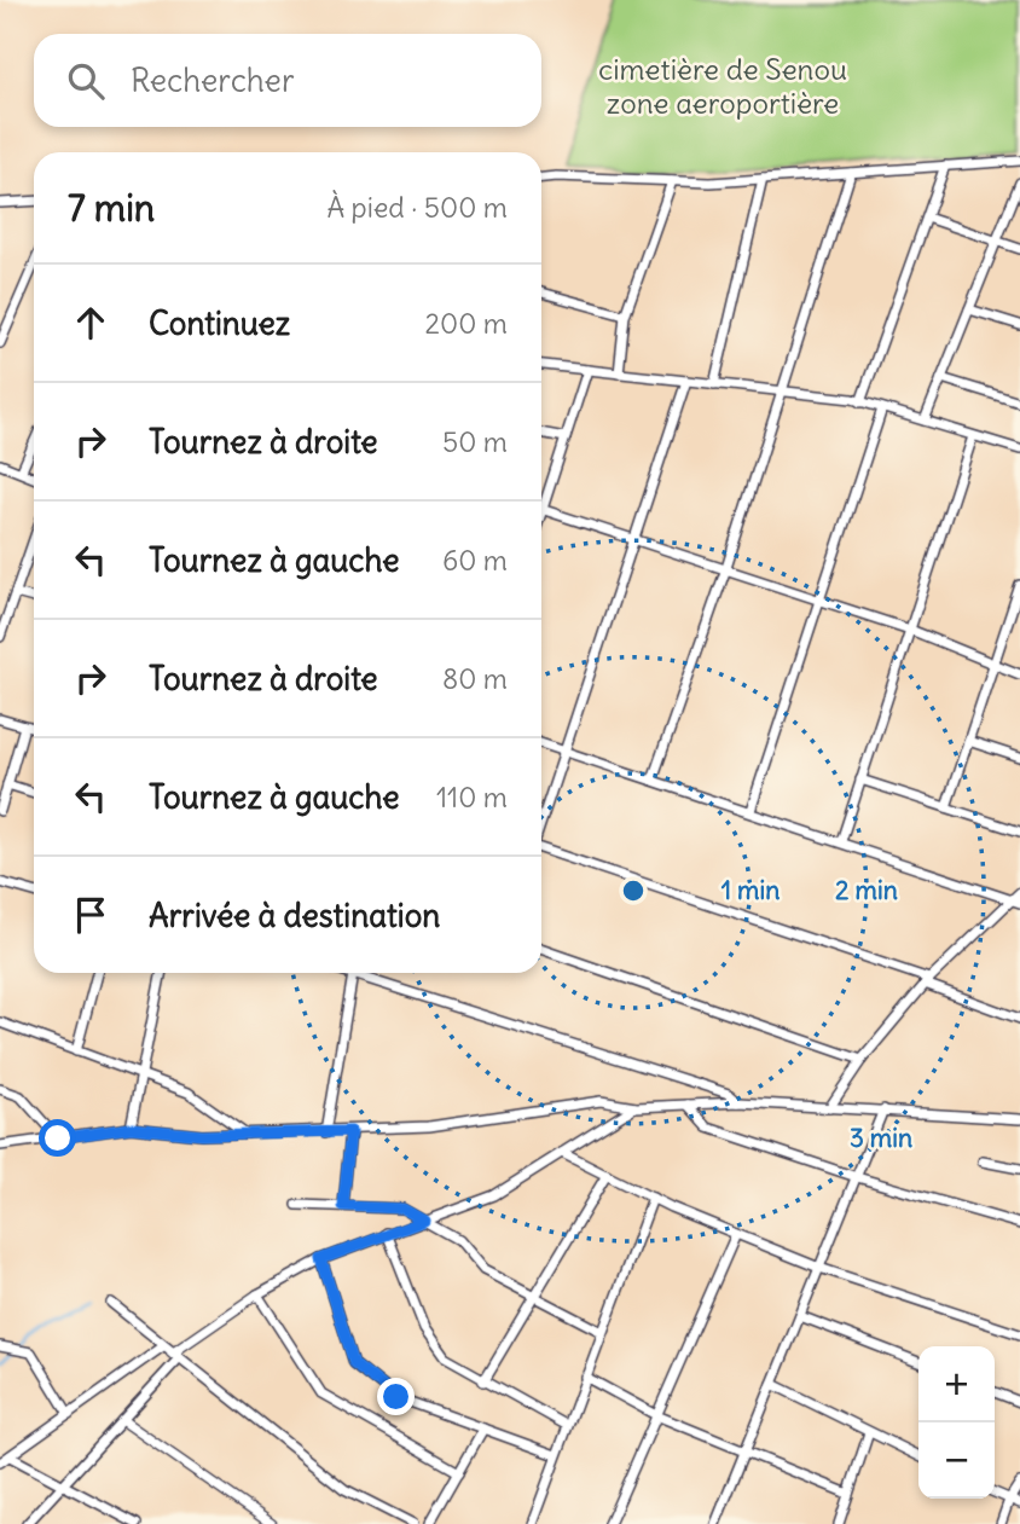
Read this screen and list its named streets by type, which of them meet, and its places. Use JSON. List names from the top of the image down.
{
  "parks": ["cimetière de Senou zone aeroportière"],
  "page": {
    "search": "Rechercher",
    "heading": ["7 min", "À pied · 500 m"],
    "list": [
      ["Continuez", "200 m"],
      ["Tournez à droite", "50 m"],
      ["Tournez à gauche", "60 m"],
      ["Tournez à droite", "80 m"],
      ["Tournez à gauche", "110 m"],
      "Arrivée à destination"
    ],
    "map_buttons": ["+", "−"]
  },
  "rings": ["1 min", "2 min", "3 min"]
}
